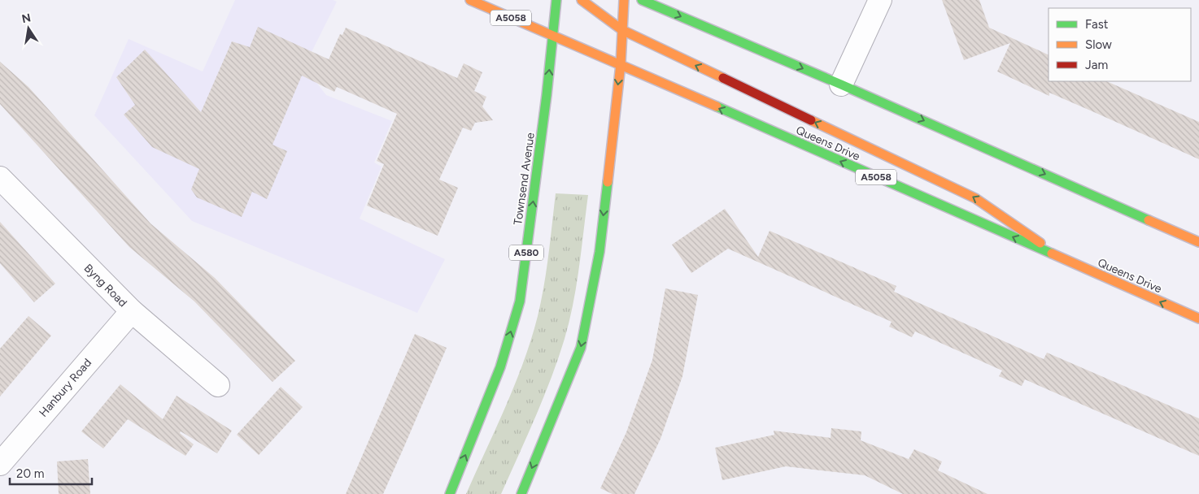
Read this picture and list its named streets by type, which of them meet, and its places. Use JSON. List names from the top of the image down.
{
  "streets": {
    "main road": [
      "A5058",
      "Queens Drive",
      "Townsend Avenue",
      "A580"
    ],
    "street": ["Byng Road", "Hanbury Road"]
  },
  "crossings": [
    ["Queens Drive", "Townsend Avenue"],
    ["Byng Road", "Hanbury Road"]
  ],
  "legend": ["Fast", "Slow", "Jam"],
  "scale_bar": "20 m",
  "north": "top"
}
